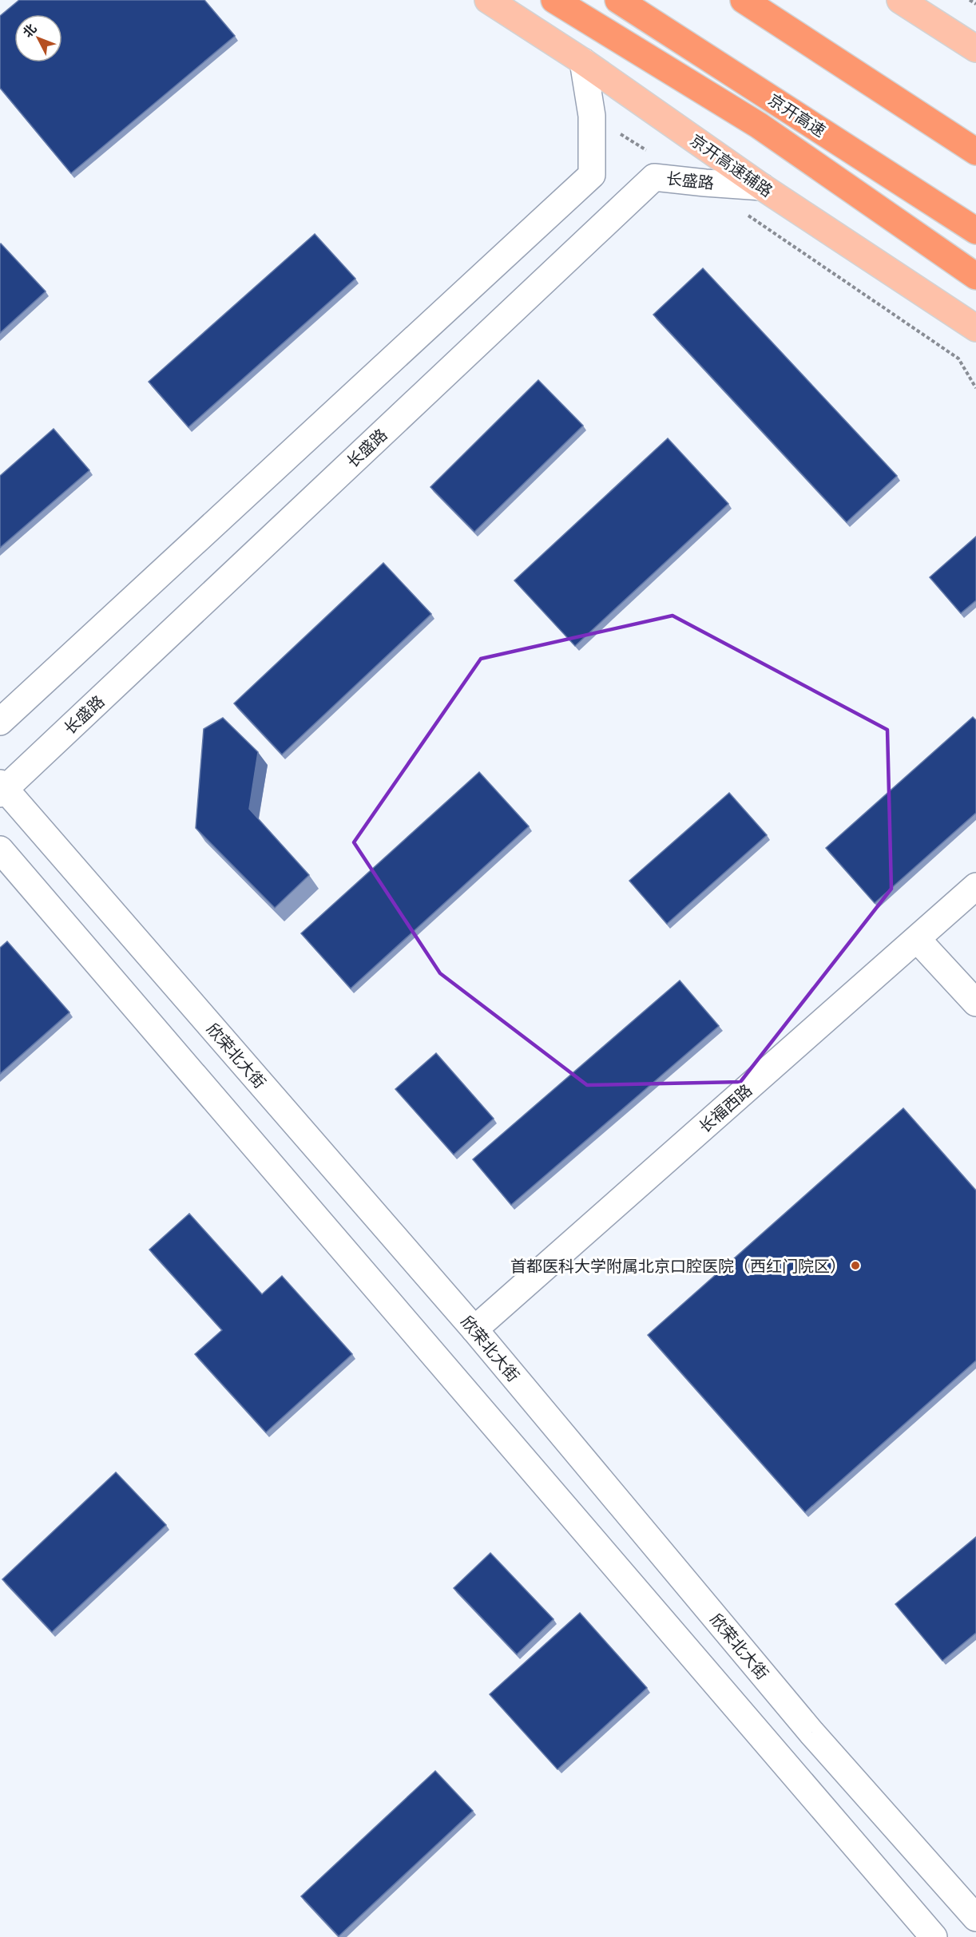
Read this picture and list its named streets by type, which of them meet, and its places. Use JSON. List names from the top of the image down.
{
  "streets": {
    "highway": ["京开高速"],
    "main road": ["京开高速辅路"],
    "street": ["长盛路", "欣荣北大街", "长福西路"]
  },
  "crossings": [
    ["京开高速辅路", "长盛路"],
    ["长盛路", "欣荣北大街"],
    ["欣荣北大街", "长福西路"]
  ],
  "places": ["首都医科大学附属北京口腔医院（西红门院区）"],
  "north": "top left"
}
